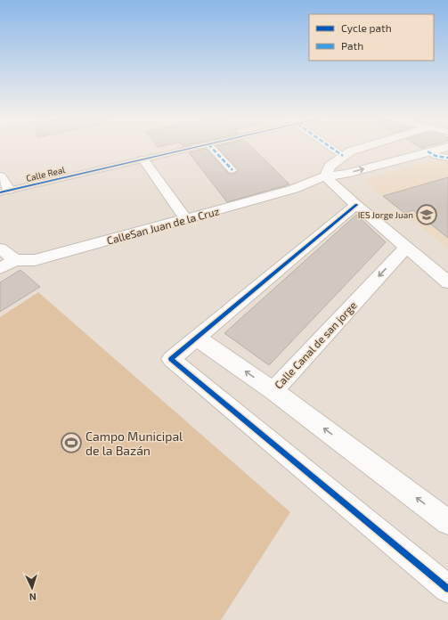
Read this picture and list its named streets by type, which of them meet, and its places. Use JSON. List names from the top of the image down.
{
  "streets": {
    "street": ["Calle Real", "CalleSan Juan de la Cruz", "Calle Canal de san jorge"]
  },
  "places": {
    "school or university": ["IES Jorge Juan"],
    "sports": ["Campo Municipal de la Bazán"]
  },
  "legend": ["Cycle path", "Path"],
  "north": "bottom"
}
